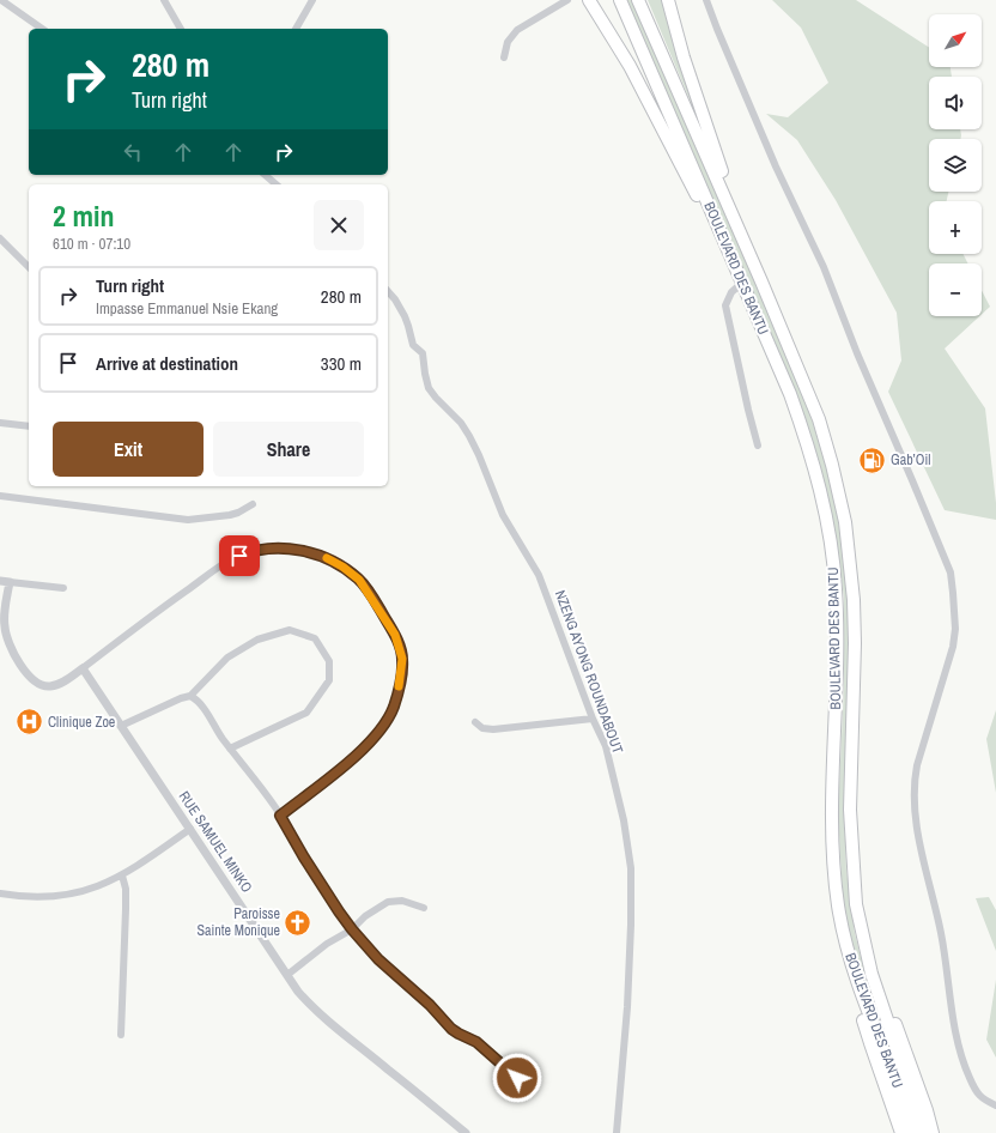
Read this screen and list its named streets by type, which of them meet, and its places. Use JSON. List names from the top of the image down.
{
  "streets": {
    "highway": ["BOULEVARD DES BANTU"],
    "street": ["NZENG AYONG ROUNDABOUT", "RUE SAMUEL MINKO"]
  },
  "places": {
    "fuel station": ["Gab’Oil"],
    "hospital": ["Clinique Zoe"],
    "church": ["Paroisse Sainte Monique"]
  },
  "north": "top right",
  "page": {
    "map_buttons": ["+", "−"],
    "turn": ["280 m", "Turn right"],
    "heading": ["2 min", "610 m · 07:10"],
    "list": [
      {
        "name": "Turn right",
        "note": "Impasse Emmanuel Nsie Ekang",
        "value": "280 m"
      },
      {
        "name": "Arrive at destination",
        "value": "330 m"
      }
    ],
    "buttons": ["Exit", "Share"]
  }
}
